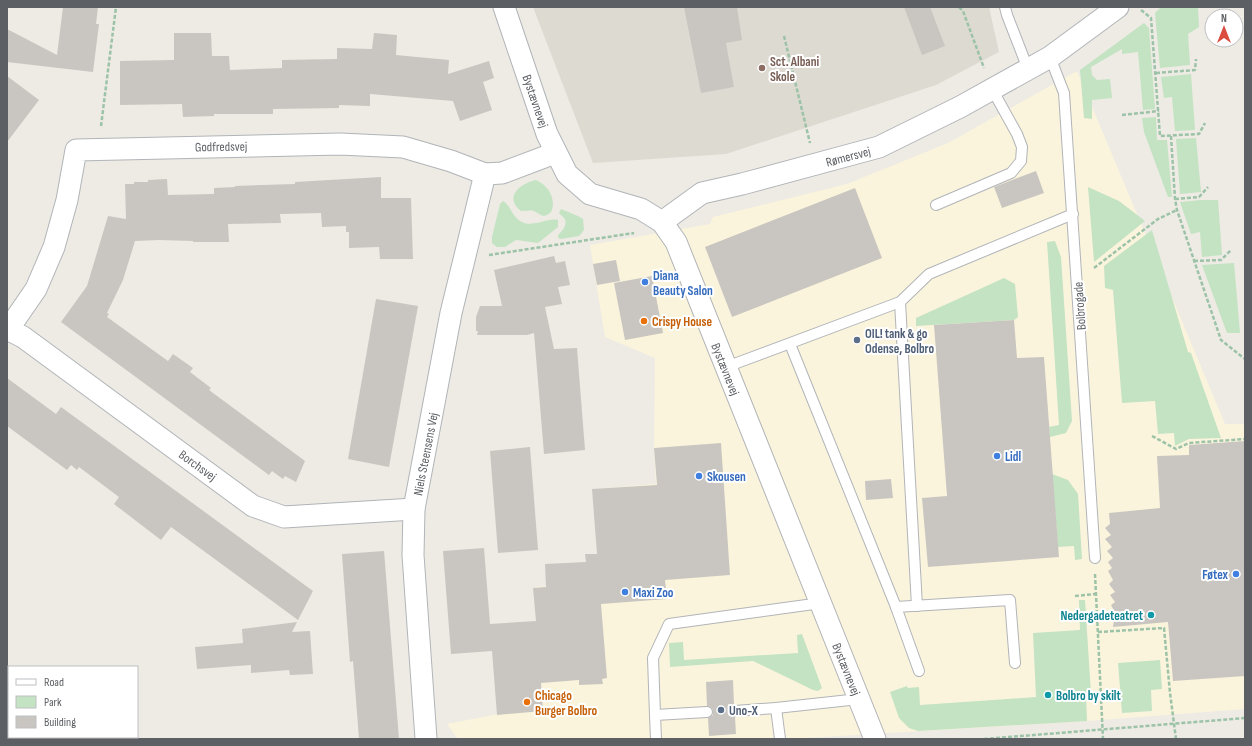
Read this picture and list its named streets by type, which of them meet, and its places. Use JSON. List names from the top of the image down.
{
  "streets": {
    "street": [
      "Bystævnevej",
      "Godfredsvej",
      "Rømersvej",
      "Niels Steensens Vej",
      "Borchsvej"
    ],
    "lane": ["Bolbrogade"]
  },
  "crossings": [
    ["Bystævnevej", "Godfredsvej"],
    ["Bystævnevej", "Rømersvej"],
    ["Godfredsvej", "Niels Steensens Vej"],
    ["Godfredsvej", "Borchsvej"],
    ["Rømersvej", "Bolbrogade"],
    ["Niels Steensens Vej", "Borchsvej"]
  ],
  "places": [
    "Sct. Albani Skole",
    "Diana Beauty Salon",
    "Crispy House",
    "OIL! tank & go Odense, Bolbro",
    "Lidl",
    "Skousen",
    "Føtex",
    "Maxi Zoo",
    "Nedergadeteatret",
    "Bolbro by skilt",
    "Chicago Burger Bolbro",
    "Uno-X"
  ],
  "legend": ["Road", "Park", "Building"],
  "north": "top"
}
